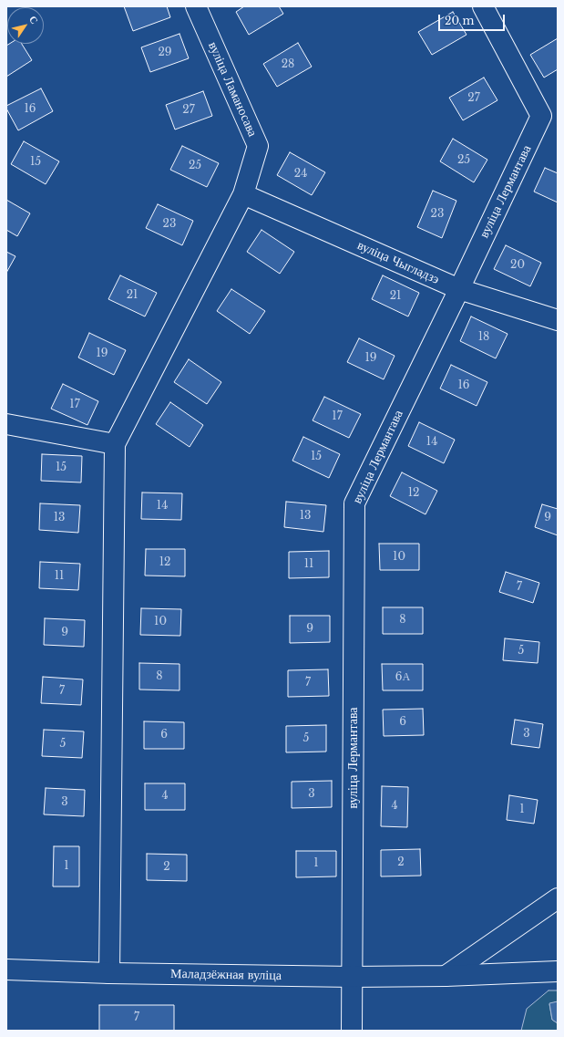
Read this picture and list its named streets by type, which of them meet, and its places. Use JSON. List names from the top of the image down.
{
  "streets": {
    "street": [
      "вуліца Ламаносава",
      "вуліца Лермантава",
      "вуліца Чыгладзэ",
      "Маладзёжная вуліца"
    ]
  },
  "crossings": [
    ["вуліца Ламаносава", "вуліца Чыгладзэ"],
    ["вуліца Лермантава", "вуліца Чыгладзэ"],
    ["вуліца Лермантава", "Маладзёжная вуліца"]
  ],
  "house_numbers": [
    "29",
    "28",
    "27",
    "16",
    "27",
    "25",
    "15",
    "25",
    "24",
    "23",
    "23",
    "20",
    "21",
    "21",
    "18",
    "19",
    "19",
    "16",
    "17",
    "17",
    "14",
    "15",
    "15",
    "12",
    "14",
    "13",
    "13",
    "9",
    "10",
    "12",
    "11",
    "11",
    "7",
    "8",
    "10",
    "9",
    "9",
    "5",
    "8",
    "6А",
    "7",
    "7",
    "6",
    "3",
    "6",
    "5",
    "5",
    "3",
    "4",
    "3",
    "4",
    "1",
    "2",
    "1",
    "1",
    "2",
    "7"
  ],
  "scale_bar": "20 m",
  "north": "top right"
}
